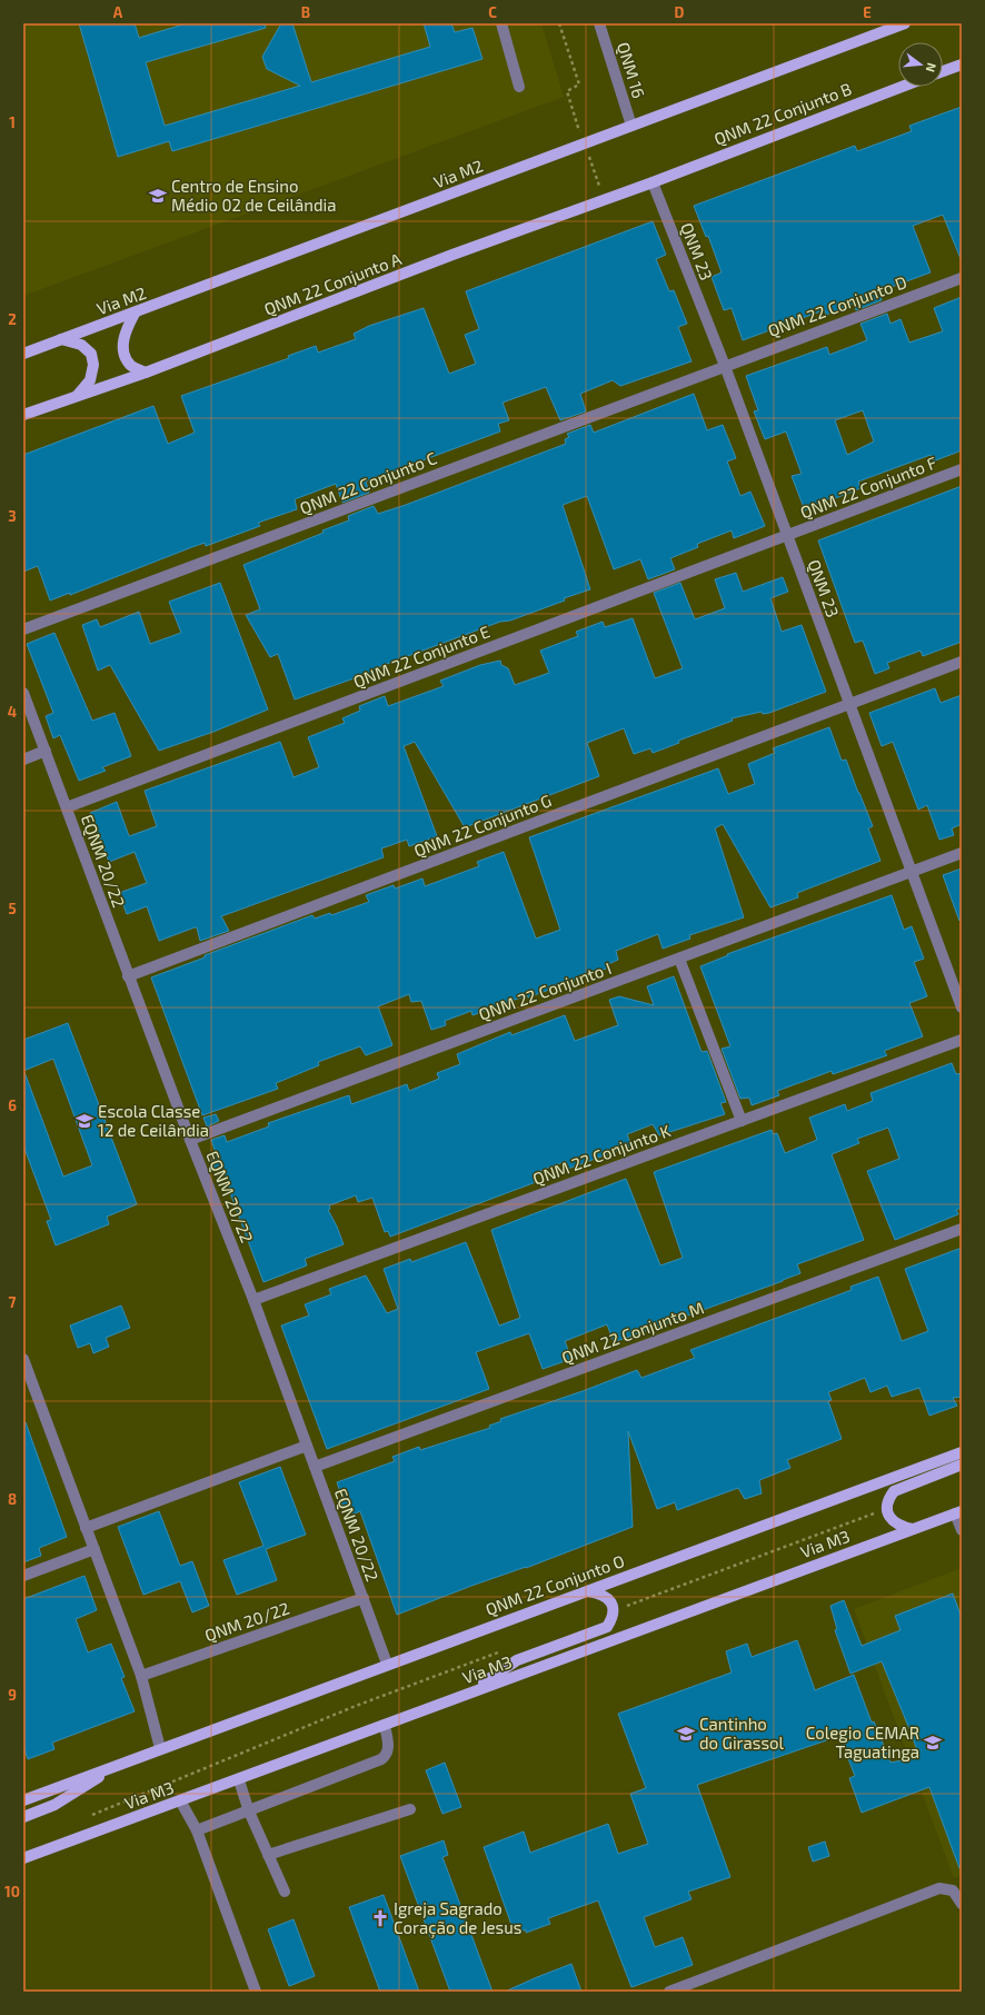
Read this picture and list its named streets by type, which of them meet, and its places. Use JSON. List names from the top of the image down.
{
  "streets": {
    "main road": [
      "QNM 22 Conjunto B",
      "Via M2",
      "QNM 22 Conjunto A",
      "Via M3",
      "QNM 22 Conjunto O"
    ],
    "street": [
      "QNM 16",
      "QNM 23",
      "QNM 22 Conjunto D",
      "QNM 22 Conjunto C",
      "QNM 22 Conjunto F",
      "QNM 22 Conjunto E",
      "QNM 22 Conjunto G",
      "EQNM 20/22",
      "QNM 22 Conjunto I",
      "QNM 22 Conjunto K",
      "QNM 22 Conjunto M",
      "QNM 20/22"
    ]
  },
  "crossings": [
    ["QNM 16", "Via M2"],
    ["QNM 22 Conjunto B", "QNM 23"],
    ["QNM 22 Conjunto B", "QNM 22 Conjunto A"],
    ["QNM 23", "QNM 22 Conjunto A"],
    ["QNM 23", "QNM 22 Conjunto D"],
    ["QNM 23", "QNM 22 Conjunto C"],
    ["QNM 23", "QNM 22 Conjunto F"],
    ["QNM 23", "QNM 22 Conjunto E"],
    ["QNM 23", "QNM 22 Conjunto G"],
    ["QNM 23", "QNM 22 Conjunto I"],
    ["QNM 22 Conjunto D", "QNM 22 Conjunto C"],
    ["QNM 22 Conjunto F", "QNM 22 Conjunto E"],
    ["QNM 22 Conjunto E", "EQNM 20/22"],
    ["QNM 22 Conjunto G", "EQNM 20/22"],
    ["EQNM 20/22", "QNM 22 Conjunto I"],
    ["EQNM 20/22", "QNM 22 Conjunto K"],
    ["EQNM 20/22", "QNM 22 Conjunto M"],
    ["EQNM 20/22", "QNM 22 Conjunto O"],
    ["EQNM 20/22", "QNM 20/22"]
  ],
  "places": {
    "school or university": [
      "Centro de Ensino Médio 02 de Ceilândia",
      "Escola Classe 12 de Ceilândia",
      "Cantinho do Girassol",
      "Colegio CEMAR Taguatinga"
    ],
    "church": ["Igreja Sagrado Coração de Jesus"]
  },
  "north": "right",
  "grid": {
    "columns": [
      "A",
      "B",
      "C",
      "D",
      "E"
    ],
    "rows": [
      "1",
      "2",
      "3",
      "4",
      "5",
      "6",
      "7",
      "8",
      "9",
      "10"
    ]
  }
}
